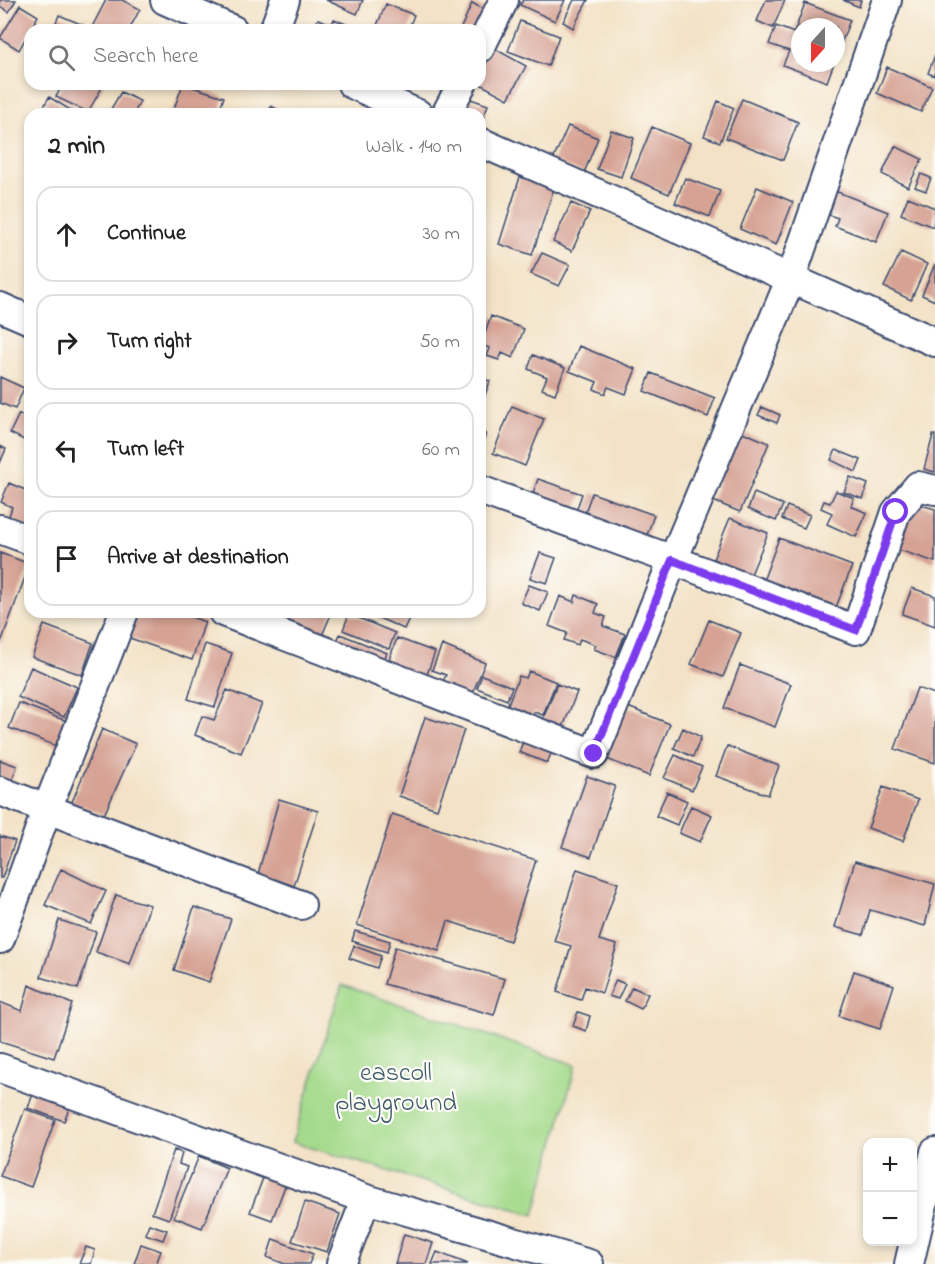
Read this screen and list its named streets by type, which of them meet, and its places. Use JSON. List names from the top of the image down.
{
  "parks": ["eascoll playground"],
  "north": "bottom",
  "page": {
    "search": "Search here",
    "heading": ["2 min", "Walk · 140 m"],
    "list": [
      ["Continue", "30 m"],
      ["Turn right", "50 m"],
      ["Turn left", "60 m"],
      "Arrive at destination"
    ],
    "map_buttons": ["+", "−"]
  }
}
